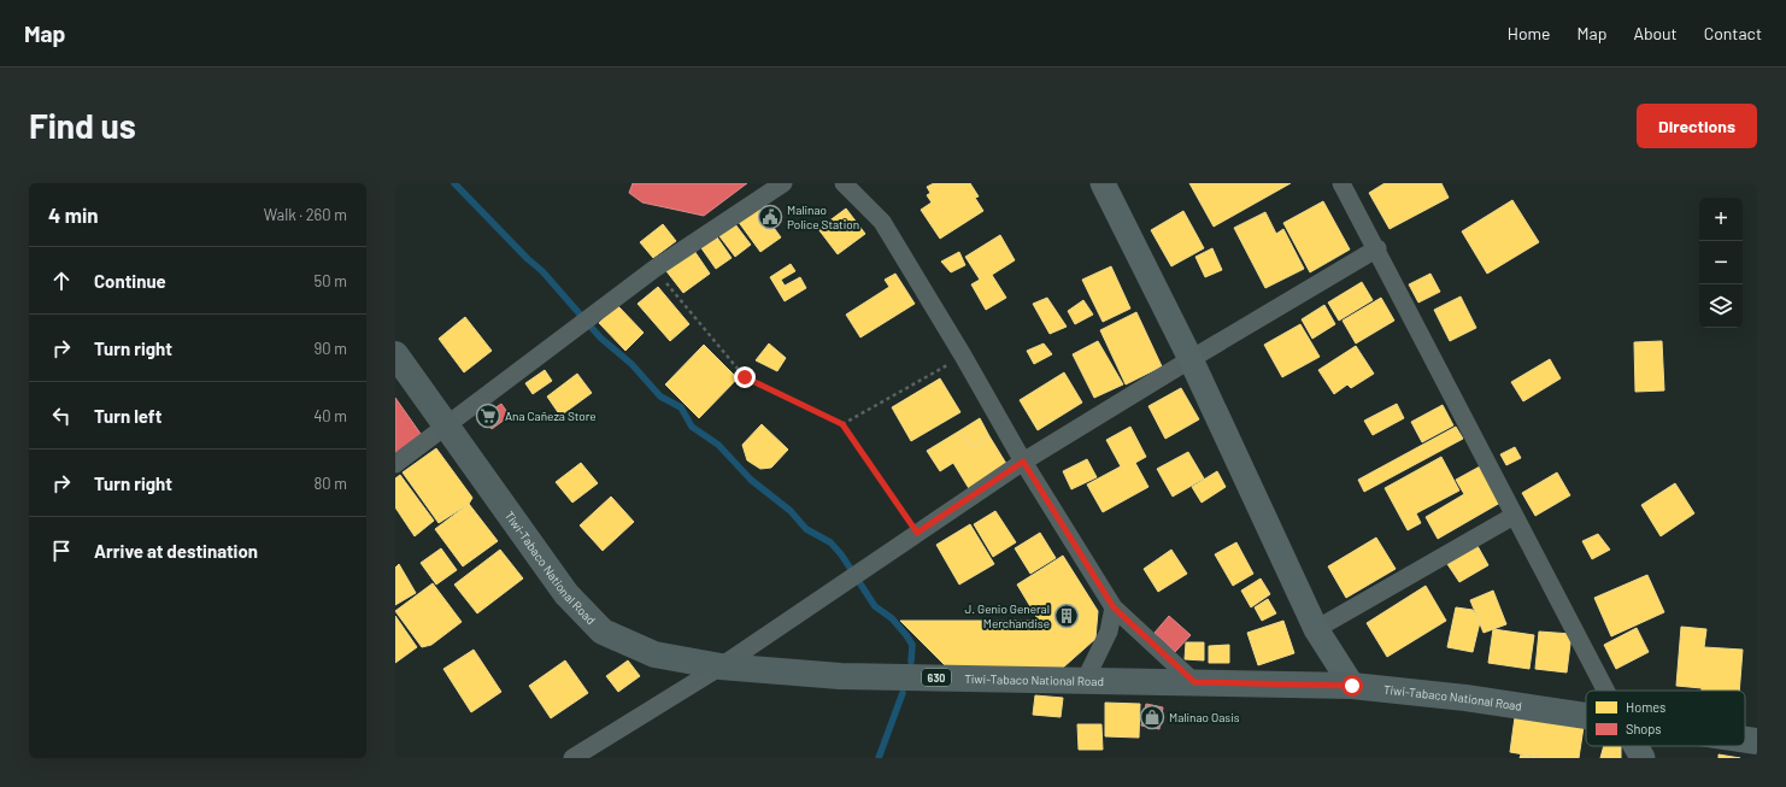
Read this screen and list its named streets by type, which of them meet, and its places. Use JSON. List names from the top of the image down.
{
  "streets": {
    "main road": ["Tiwi-Tabaco National Road", "630"]
  },
  "places": {
    "public building": ["Malinao Police Station"],
    "supermarket": ["Ana Cañeza Store"],
    "building": ["J. Genio General Merchandise"],
    "shop": ["Malinao Oasis"]
  },
  "legend": ["Homes", "Shops"],
  "page": {
    "header": "Map",
    "nav": [
      "Home",
      "Map",
      "About",
      "Contact"
    ],
    "buttons": "Directions",
    "title": "Find us",
    "heading": ["4 min", "Walk · 260 m"],
    "map_buttons": ["+", "−"],
    "list": [
      ["Continue", "50 m"],
      ["Turn right", "90 m"],
      ["Turn left", "40 m"],
      ["Turn right", "80 m"],
      "Arrive at destination"
    ]
  }
}
